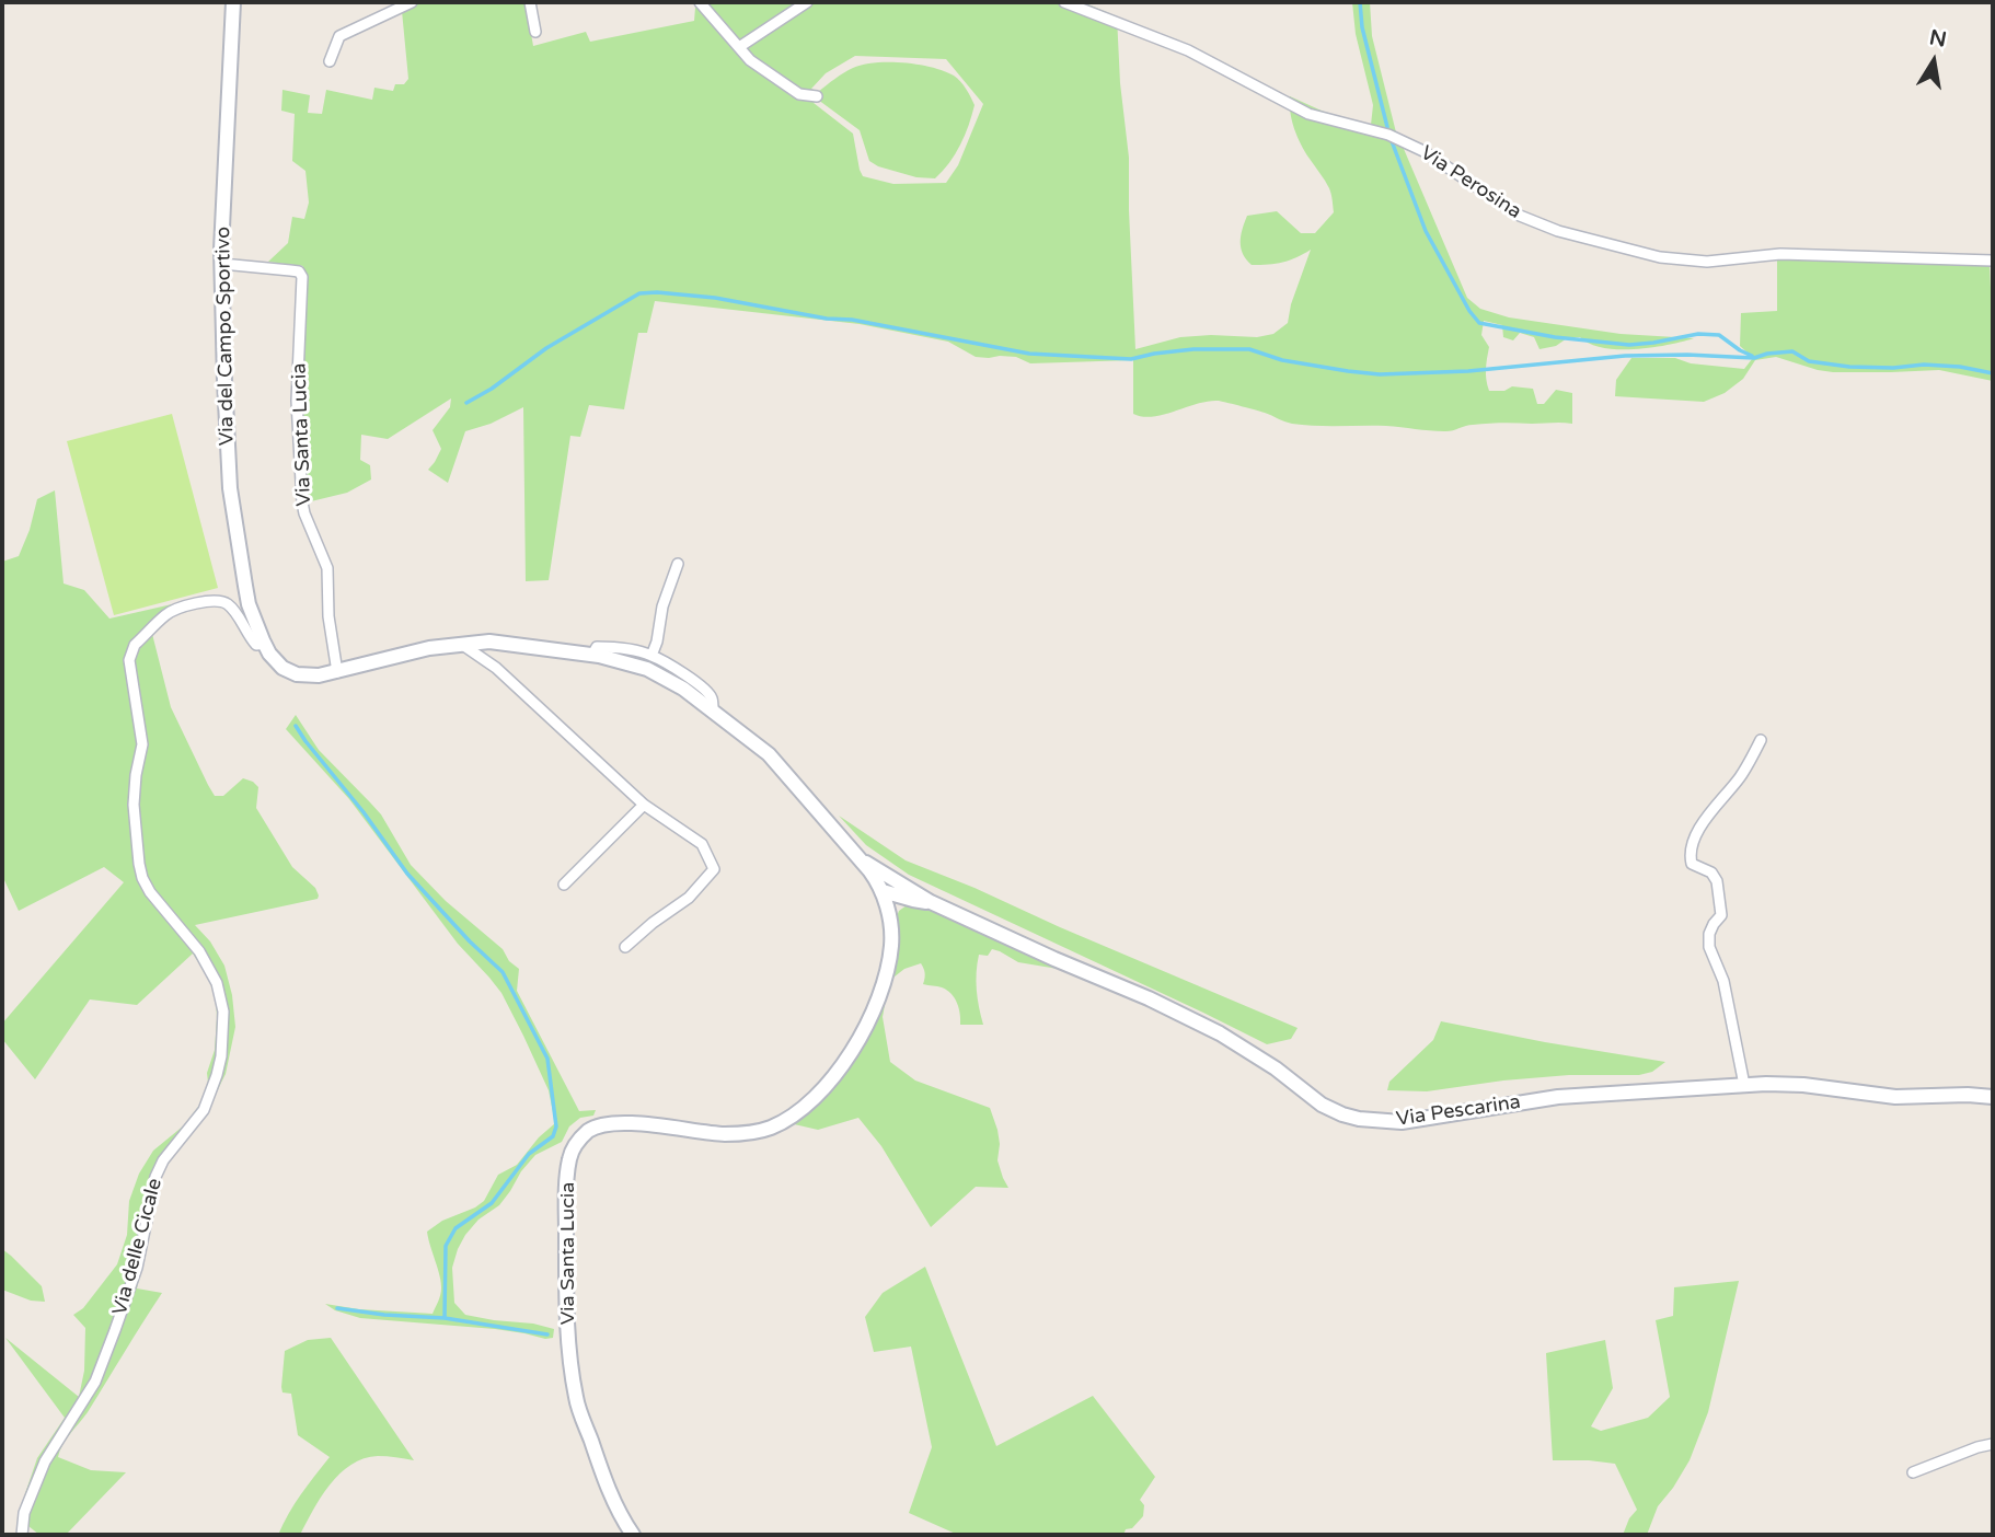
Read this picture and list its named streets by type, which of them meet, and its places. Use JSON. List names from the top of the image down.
{
  "streets": {
    "street": [
      "Via Perosina",
      "Via del Campo Sportivo",
      "Via Santa Lucia",
      "Via Pescarina",
      "Via delle Cicale"
    ]
  },
  "crossings": [
    ["Via del Campo Sportivo", "Via Santa Lucia"],
    ["Via del Campo Sportivo", "Via delle Cicale"],
    ["Via Santa Lucia", "Via Pescarina"]
  ],
  "north": "top"
}
